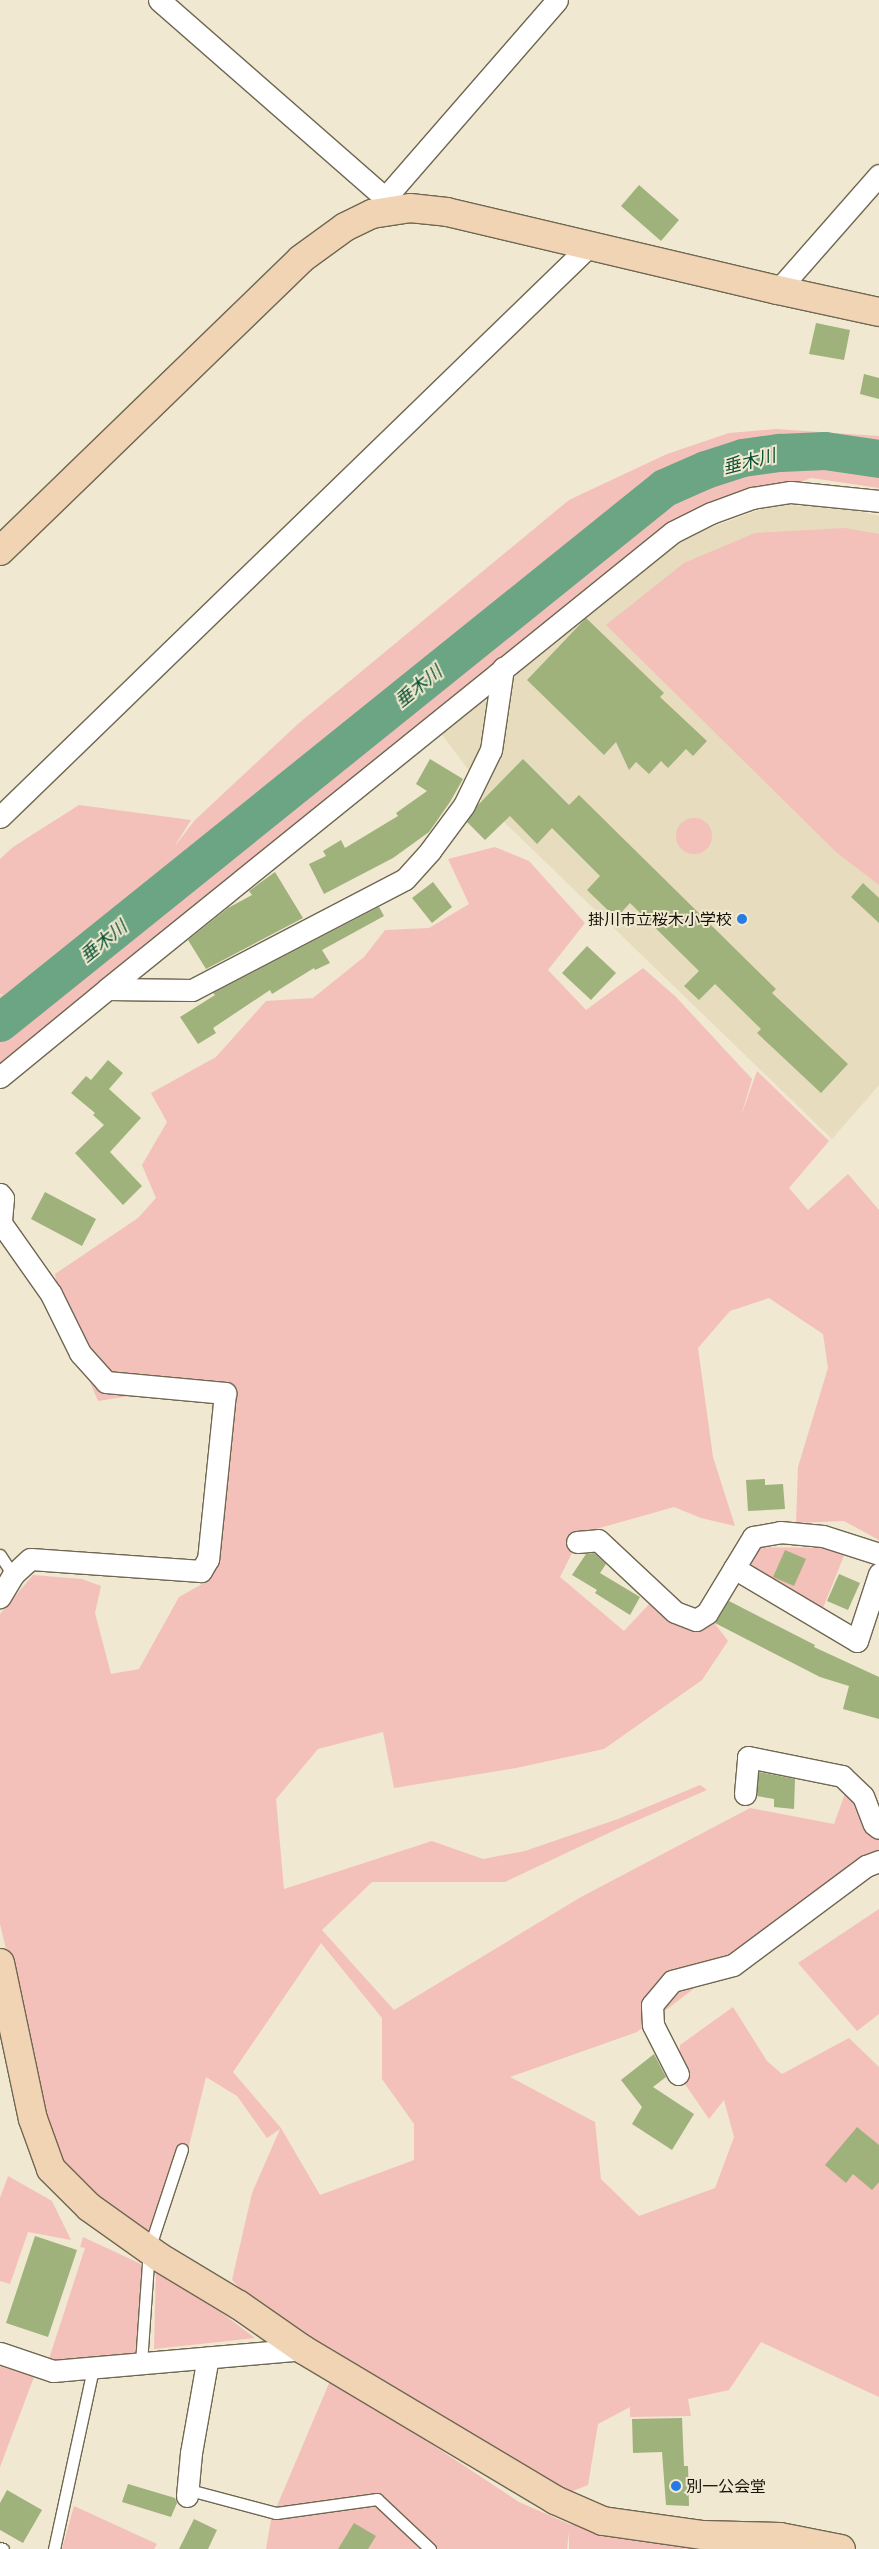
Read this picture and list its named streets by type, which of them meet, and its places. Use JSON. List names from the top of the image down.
{
  "water": ["垂木川"],
  "places": ["掛川市立桜木小学校", "別一公会堂"]
}
